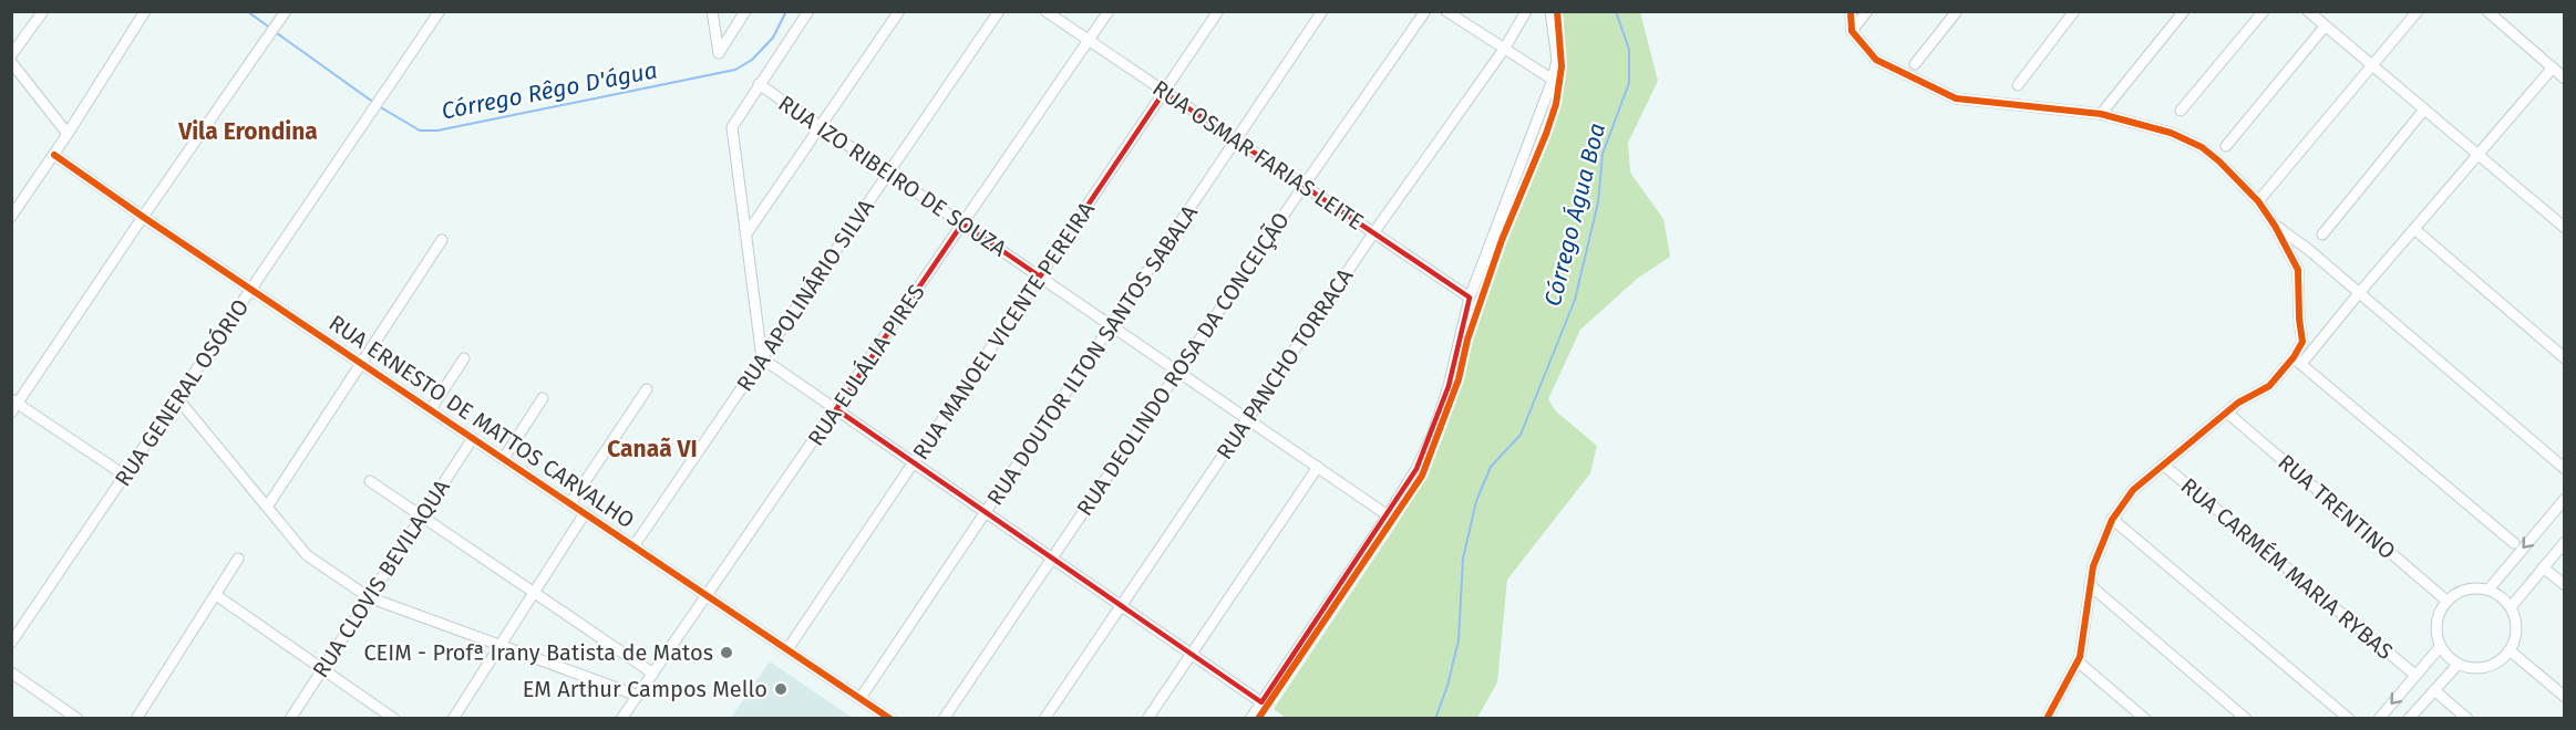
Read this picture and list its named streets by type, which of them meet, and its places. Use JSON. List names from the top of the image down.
{
  "streets": {
    "street": [
      "RUA OSMAR FARIAS LEITE",
      "RUA IZO RIBEIRO DE SOUZA",
      "RUA APOLINÁRIO SILVA",
      "RUA MANOEL VICENTE PEREIRA",
      "RUA DOUTOR ILTON SANTOS SABALA",
      "RUA DEOLINDO ROSA DA CONCEIÇÃO",
      "RUA PANCHO TORRACA",
      "RUA EULÁLIA PIRES",
      "RUA GENERAL OSÓRIO",
      "RUA ERNESTO DE MATTOS CARVALHO",
      "RUA TRENTINO",
      "RUA CARMÉM MARIA RYBAS",
      "RUA CLOVIS BEVILAQUA"
    ]
  },
  "crossings": [
    ["RUA OSMAR FARIAS LEITE", "RUA MANOEL VICENTE PEREIRA"],
    ["RUA OSMAR FARIAS LEITE", "RUA DOUTOR ILTON SANTOS SABALA"],
    ["RUA OSMAR FARIAS LEITE", "RUA DEOLINDO ROSA DA CONCEIÇÃO"],
    ["RUA OSMAR FARIAS LEITE", "RUA PANCHO TORRACA"],
    ["RUA OSMAR FARIAS LEITE", "RUA EULÁLIA PIRES"],
    ["RUA IZO RIBEIRO DE SOUZA", "RUA APOLINÁRIO SILVA"],
    ["RUA IZO RIBEIRO DE SOUZA", "RUA MANOEL VICENTE PEREIRA"],
    ["RUA IZO RIBEIRO DE SOUZA", "RUA DOUTOR ILTON SANTOS SABALA"],
    ["RUA IZO RIBEIRO DE SOUZA", "RUA DEOLINDO ROSA DA CONCEIÇÃO"],
    ["RUA IZO RIBEIRO DE SOUZA", "RUA PANCHO TORRACA"],
    ["RUA IZO RIBEIRO DE SOUZA", "RUA EULÁLIA PIRES"],
    ["RUA APOLINÁRIO SILVA", "RUA ERNESTO DE MATTOS CARVALHO"],
    ["RUA MANOEL VICENTE PEREIRA", "RUA ERNESTO DE MATTOS CARVALHO"],
    ["RUA DOUTOR ILTON SANTOS SABALA", "RUA ERNESTO DE MATTOS CARVALHO"],
    ["RUA EULÁLIA PIRES", "RUA ERNESTO DE MATTOS CARVALHO"],
    ["RUA GENERAL OSÓRIO", "RUA ERNESTO DE MATTOS CARVALHO"],
    ["RUA ERNESTO DE MATTOS CARVALHO", "RUA CLOVIS BEVILAQUA"]
  ],
  "districts": ["Vila Erondina", "Canaã VI"],
  "water": ["Córrego Rêgo D'água", "Córrego Água Boa"],
  "places": ["CEIM - Profª Irany Batista de Matos", "EM Arthur Campos Mello"]
}
